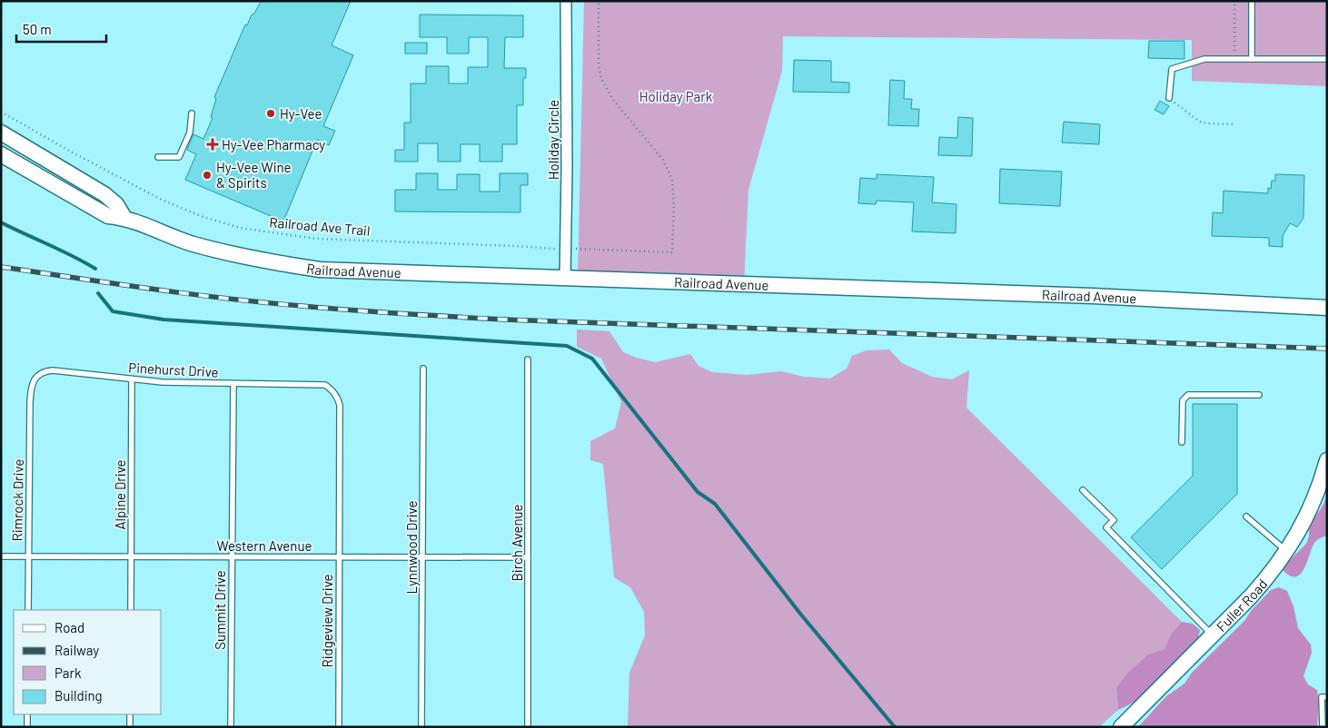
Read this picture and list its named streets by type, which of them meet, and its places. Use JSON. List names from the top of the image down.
{
  "streets": {
    "main road": ["Railroad Avenue", "Fuller Road"],
    "street": ["Holiday Circle"],
    "lane": [
      "Pinehurst Drive",
      "Alpine Drive",
      "Rimrock Drive",
      "Birch Avenue",
      "Western Avenue",
      "Lynnwood Drive",
      "Summit Drive",
      "Ridgeview Drive"
    ],
    "path": ["Railroad Ave Trail"]
  },
  "crossings": [
    ["Holiday Circle", "Railroad Avenue"],
    ["Pinehurst Drive", "Alpine Drive"],
    ["Pinehurst Drive", "Rimrock Drive"],
    ["Pinehurst Drive", "Summit Drive"],
    ["Pinehurst Drive", "Ridgeview Drive"],
    ["Alpine Drive", "Western Avenue"],
    ["Rimrock Drive", "Western Avenue"],
    ["Birch Avenue", "Western Avenue"],
    ["Western Avenue", "Lynnwood Drive"],
    ["Western Avenue", "Summit Drive"],
    ["Western Avenue", "Ridgeview Drive"]
  ],
  "parks": ["Holiday Park"],
  "places": {
    "other": ["Hy-Vee", "Hy-Vee Wine & Spirits"],
    "health": ["Hy-Vee Pharmacy"]
  },
  "legend": [
    "Road",
    "Railway",
    "Park",
    "Building"
  ],
  "scale_bar": "50 m"
}
